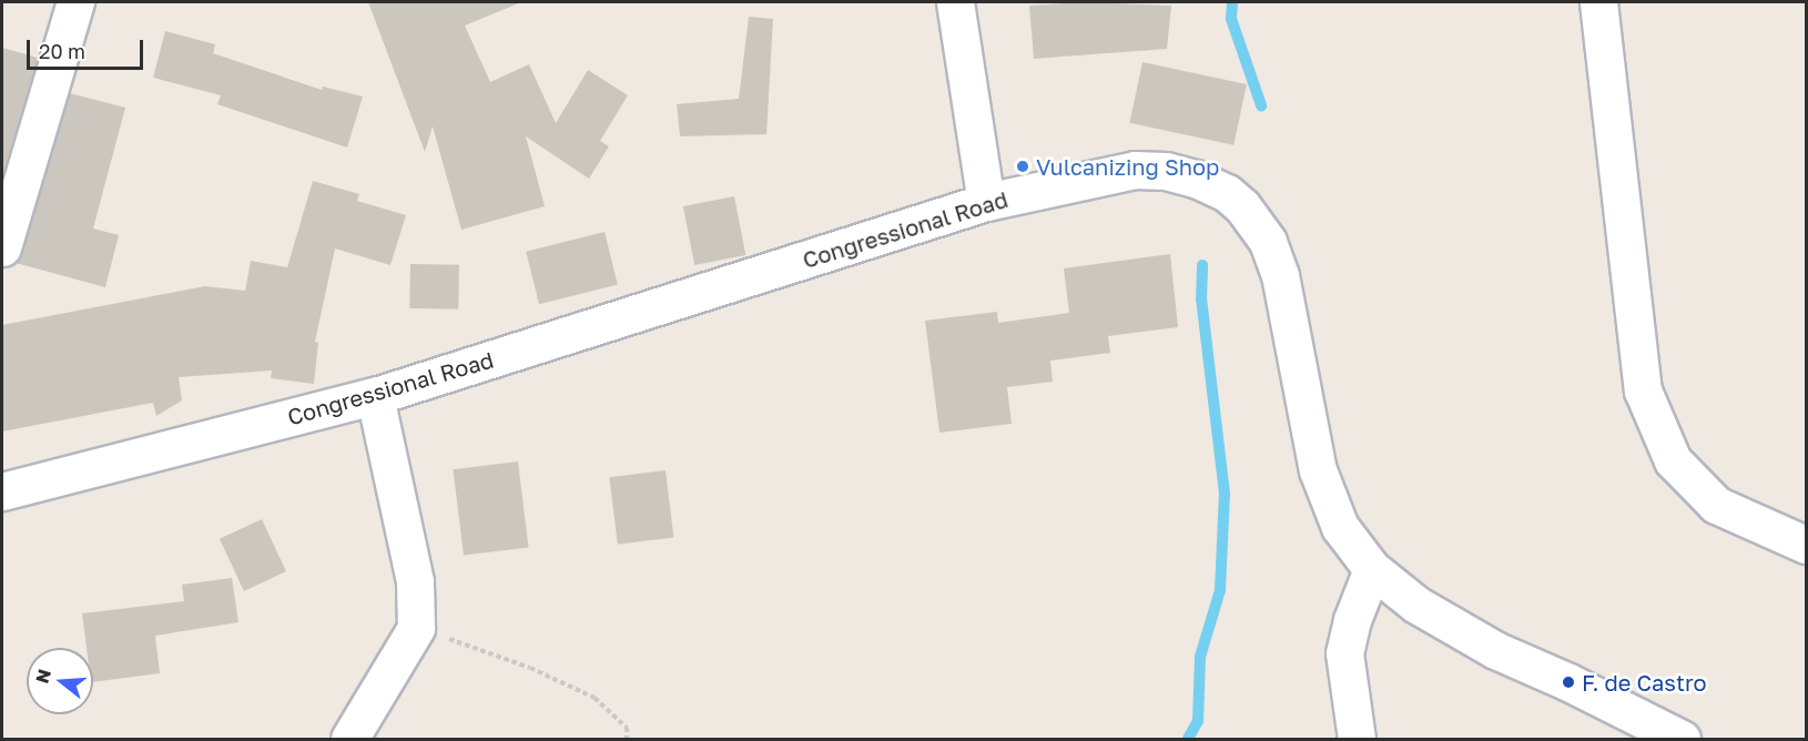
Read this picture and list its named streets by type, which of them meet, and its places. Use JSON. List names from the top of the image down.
{
  "streets": {
    "main road": ["Congressional Road"]
  },
  "places": ["Vulcanizing Shop", "F. de Castro"],
  "scale_bar": "20 m",
  "north": "left"
}
